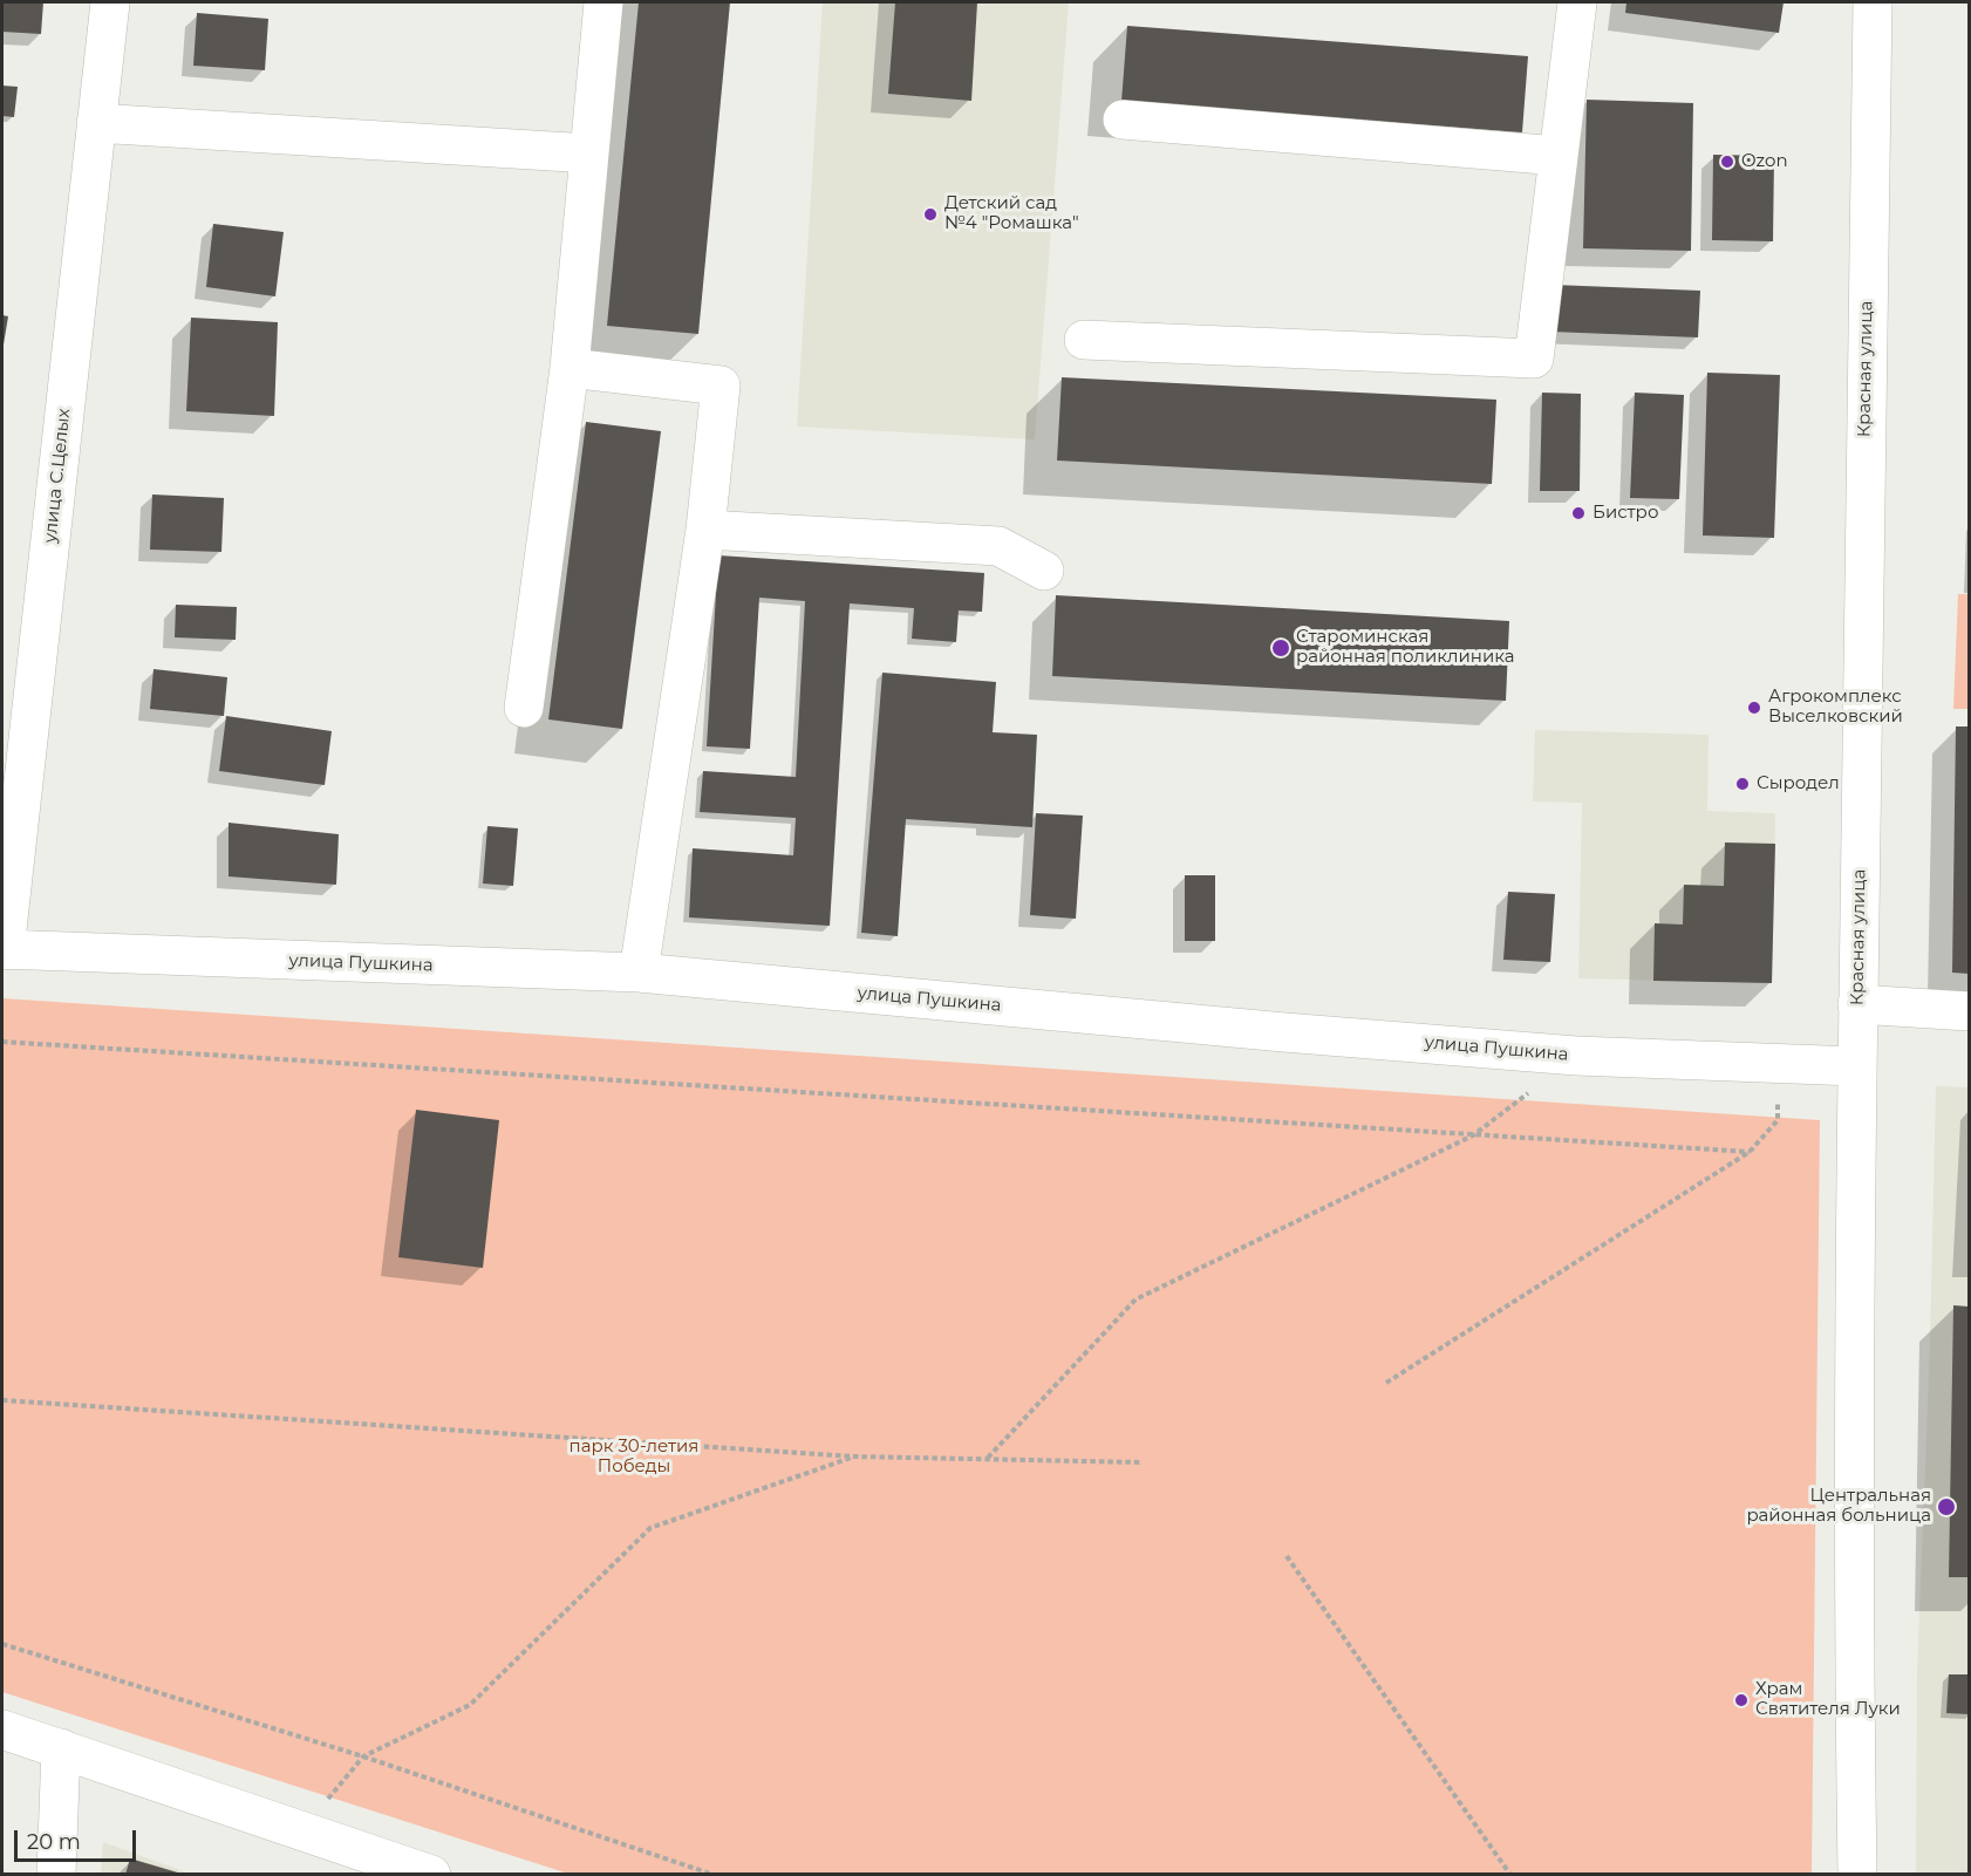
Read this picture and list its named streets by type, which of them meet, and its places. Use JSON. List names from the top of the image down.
{
  "streets": {
    "street": ["Красная улица", "улица С.Целых", "улица Пушкина"]
  },
  "crossings": [
    ["Красная улица", "улица Пушкина"],
    ["улица С.Целых", "улица Пушкина"]
  ],
  "parks": ["парк 30-летия Победы"],
  "places": [
    "Ozon",
    "Детский сад №4 \"Ромашка\"",
    "Бистро",
    "Староминская районная поликлиника",
    "Агрокомплекс Выселковский",
    "Сыродел",
    "Центральная районная больница",
    "Храм Святителя Луки"
  ],
  "scale_bar": "20 m"
}
